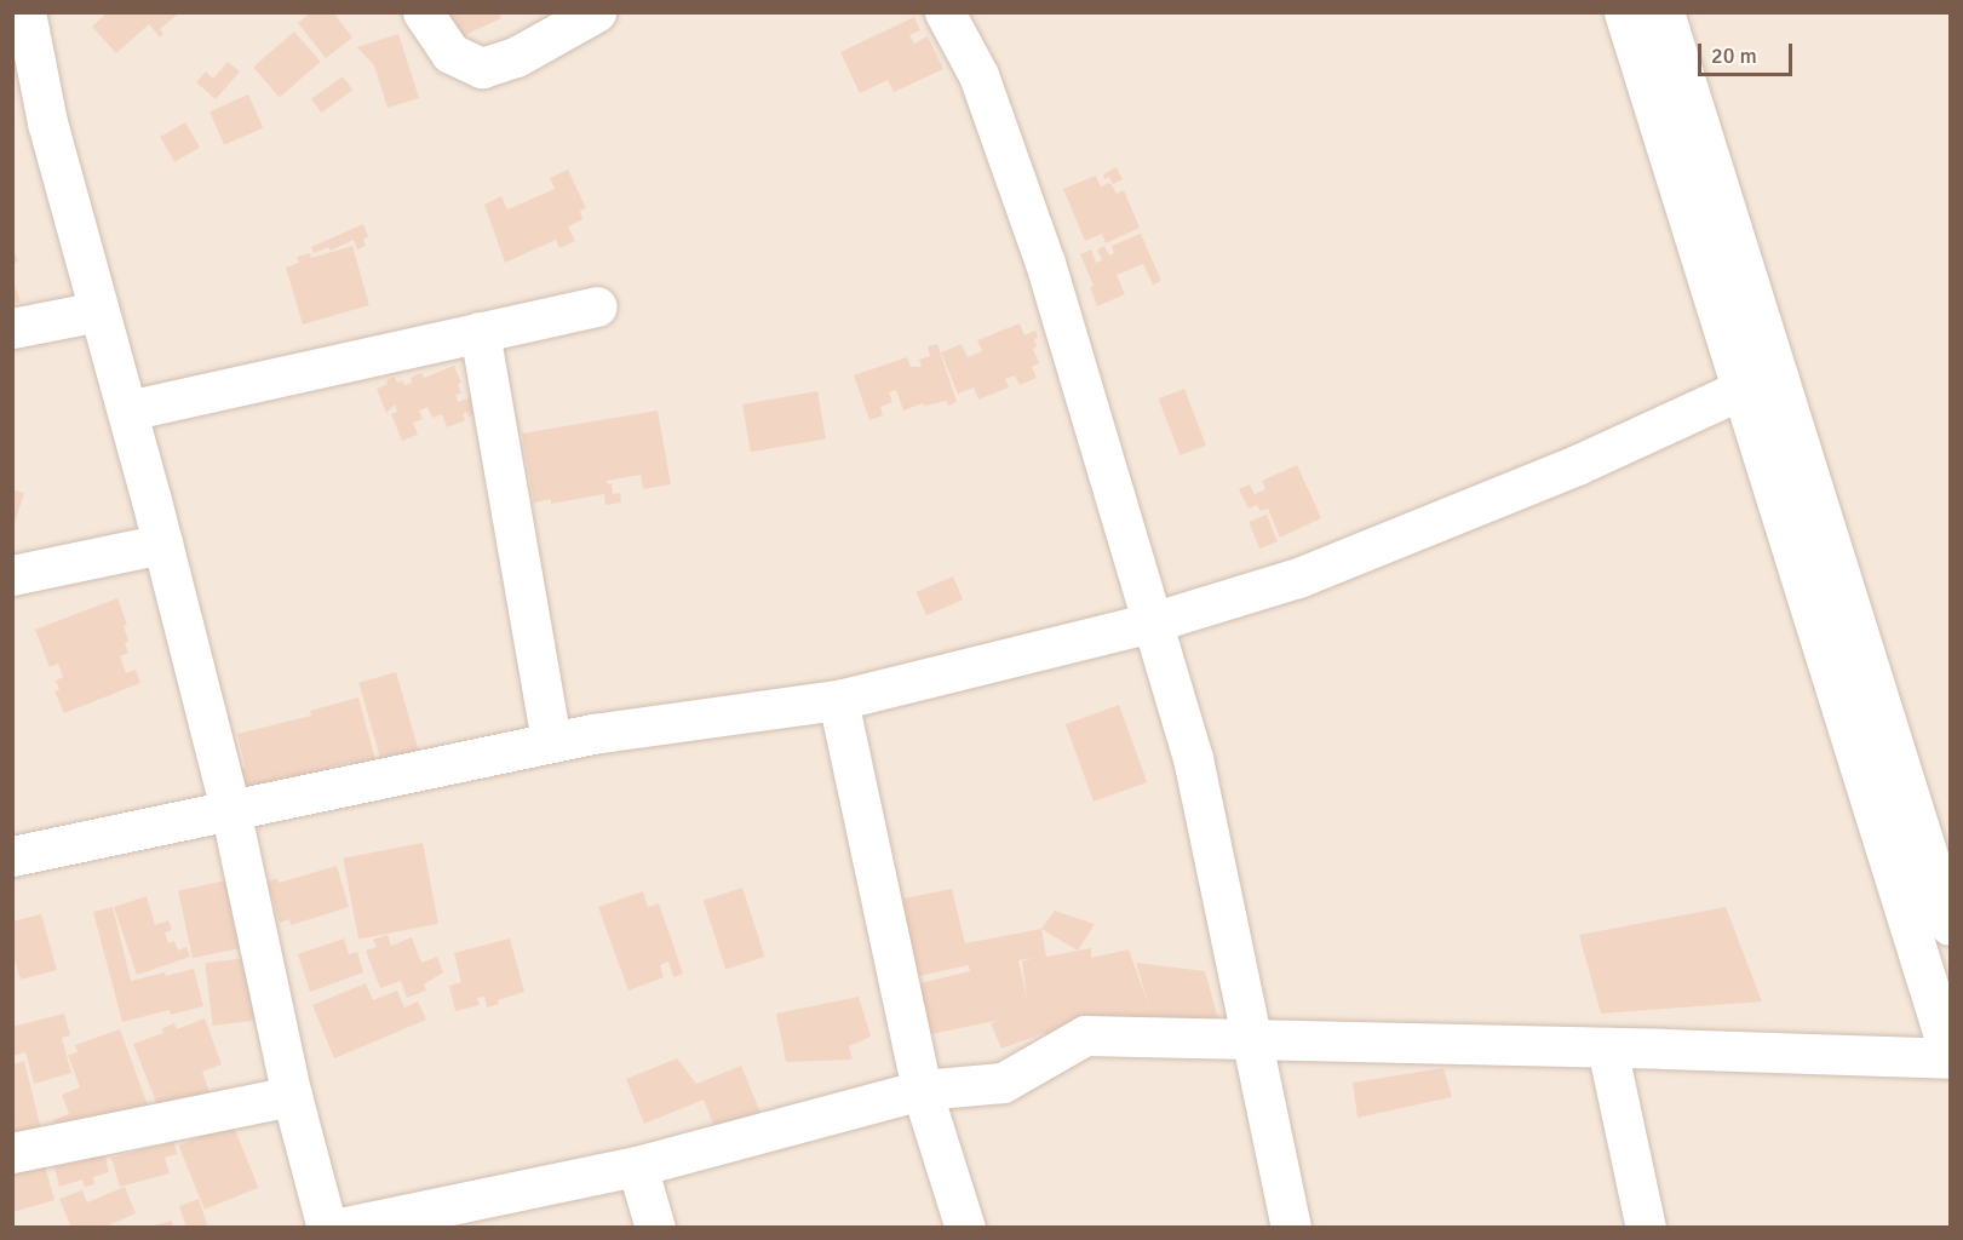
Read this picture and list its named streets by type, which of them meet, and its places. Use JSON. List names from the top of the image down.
{
  "scale_bar": "20 m"
}
